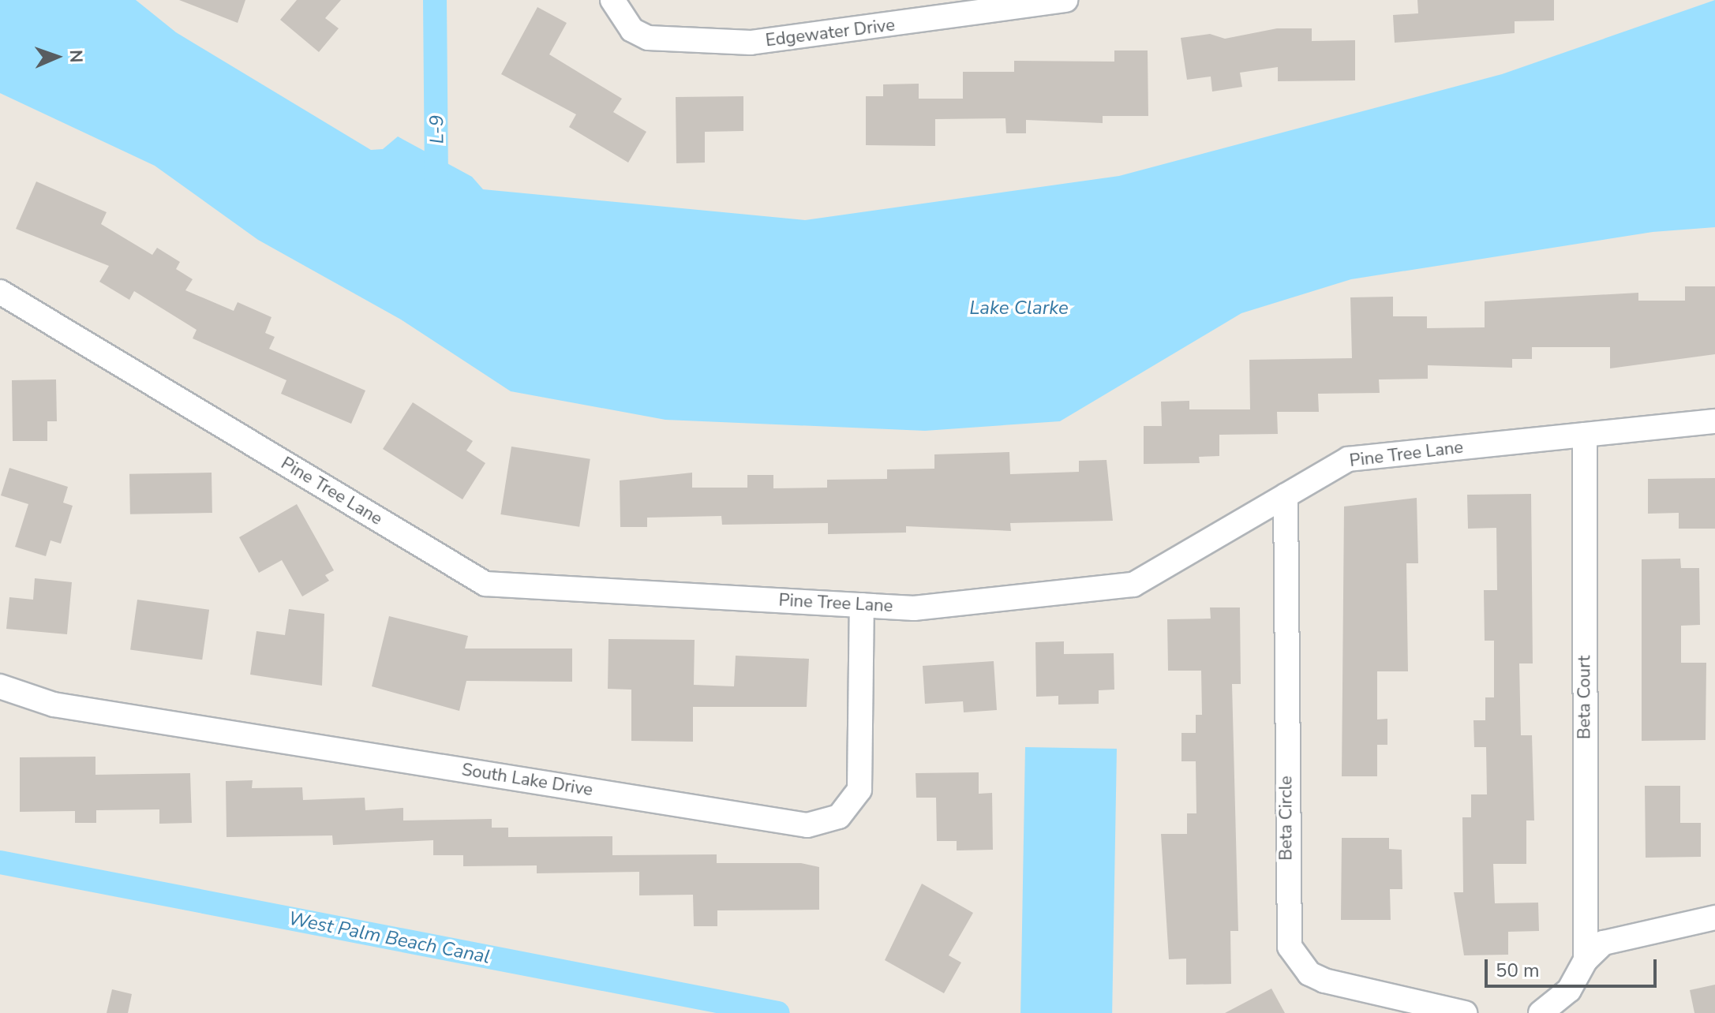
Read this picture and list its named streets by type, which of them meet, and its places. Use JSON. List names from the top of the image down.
{
  "streets": {
    "street": [
      "Edgewater Drive",
      "Pine Tree Lane",
      "Beta Court",
      "South Lake Drive",
      "Beta Circle"
    ]
  },
  "crossings": [
    ["Pine Tree Lane", "Beta Court"],
    ["Pine Tree Lane", "South Lake Drive"],
    ["Pine Tree Lane", "Beta Circle"]
  ],
  "water": ["L-9", "Lake Clarke", "West Palm Beach Canal"],
  "scale_bar": "50 m",
  "north": "right"
}
